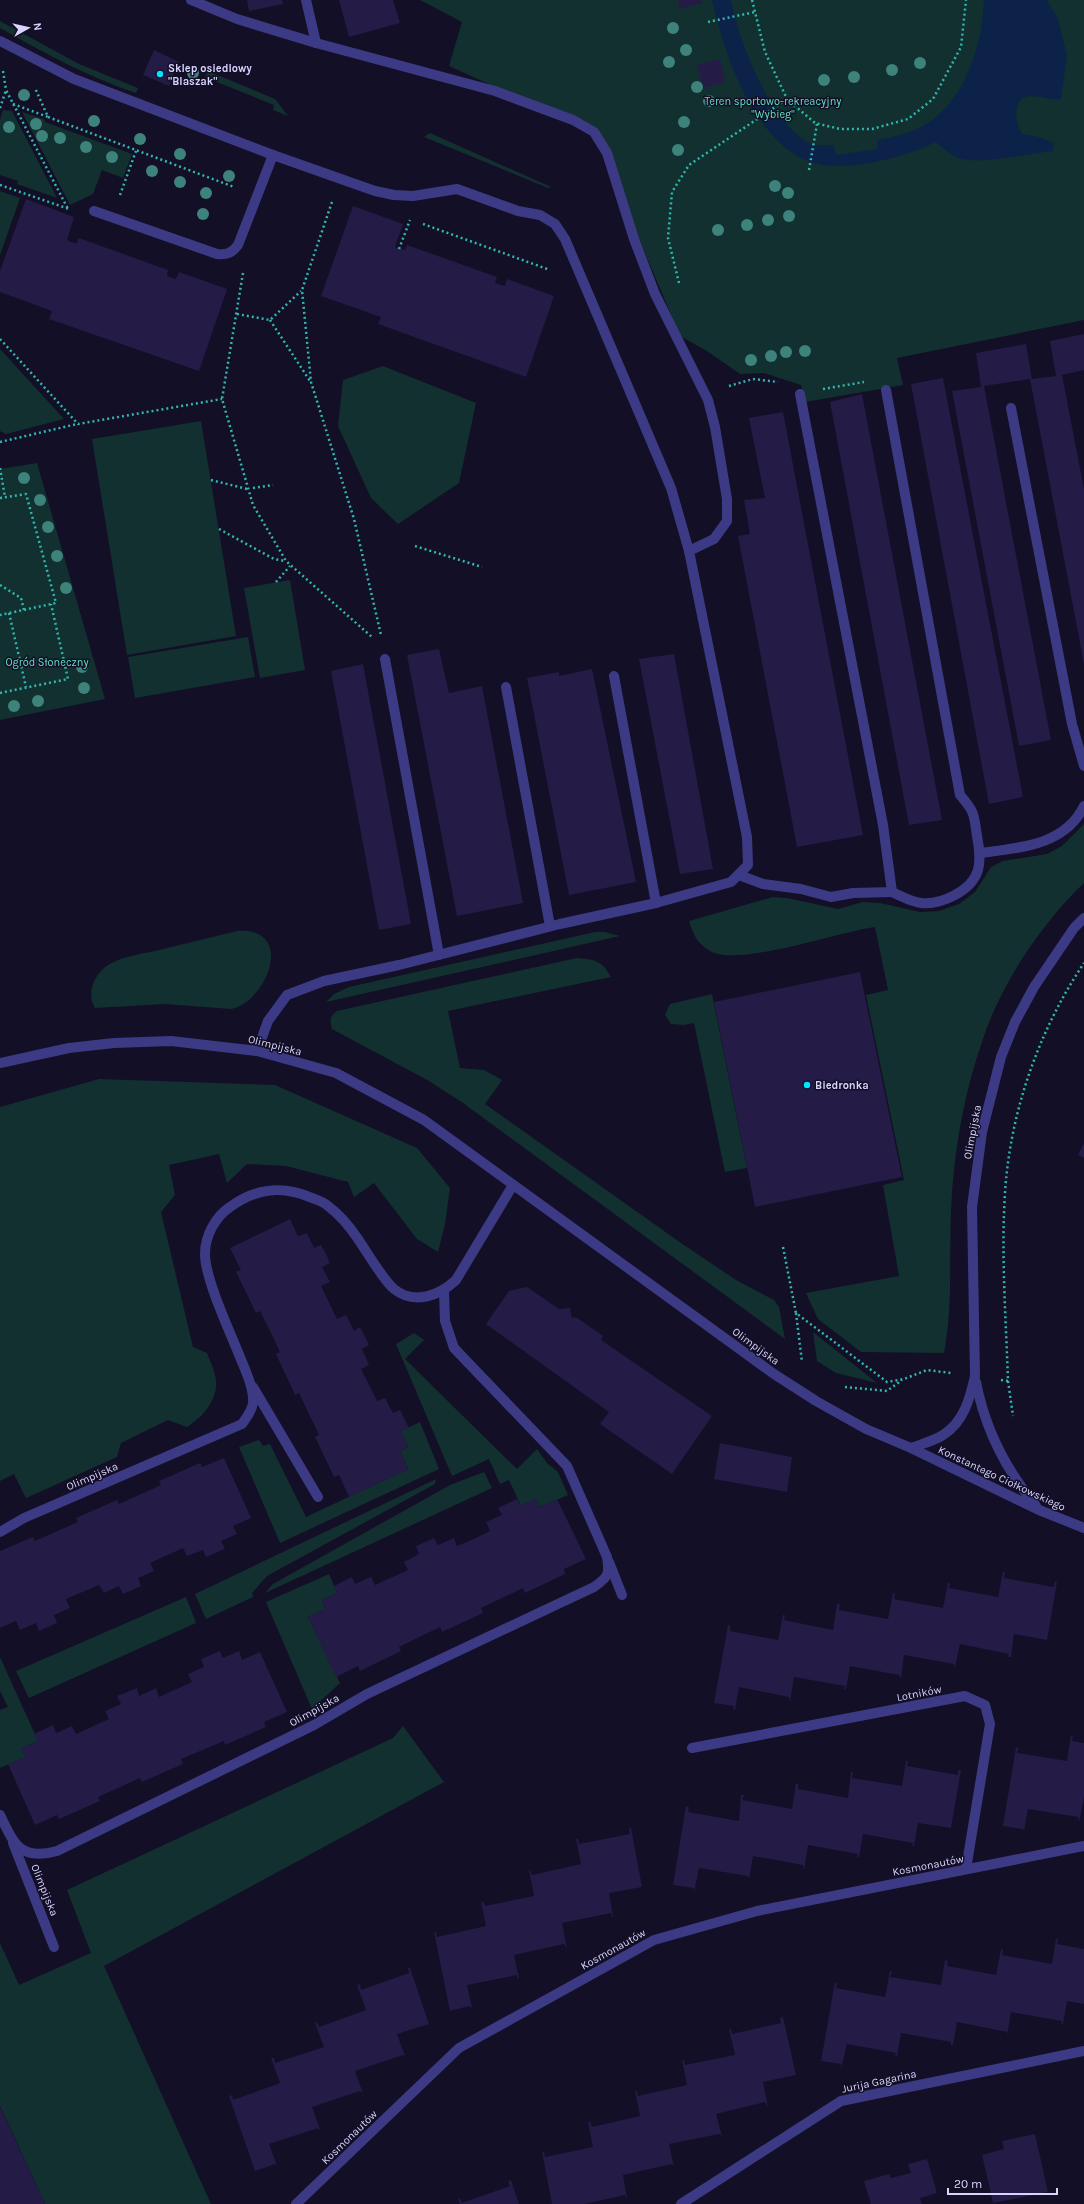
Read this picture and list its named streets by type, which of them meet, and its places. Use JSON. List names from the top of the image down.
{
  "streets": {
    "street": [
      "Olimpijska",
      "Konstantego Ciołkowskiego",
      "Lotników",
      "Kosmonautów",
      "Jurija Gagarina"
    ]
  },
  "crossings": [
    ["Olimpijska", "Konstantego Ciołkowskiego"],
    ["Lotników", "Kosmonautów"]
  ],
  "parks": ["Teren sportowo-rekreacyjny \"Wybieg\"", "Ogród Słoneczny"],
  "places": ["Sklep osiedlowy \"Blaszak\"", "Biedronka"],
  "scale_bar": "20 m",
  "north": "right"
}
